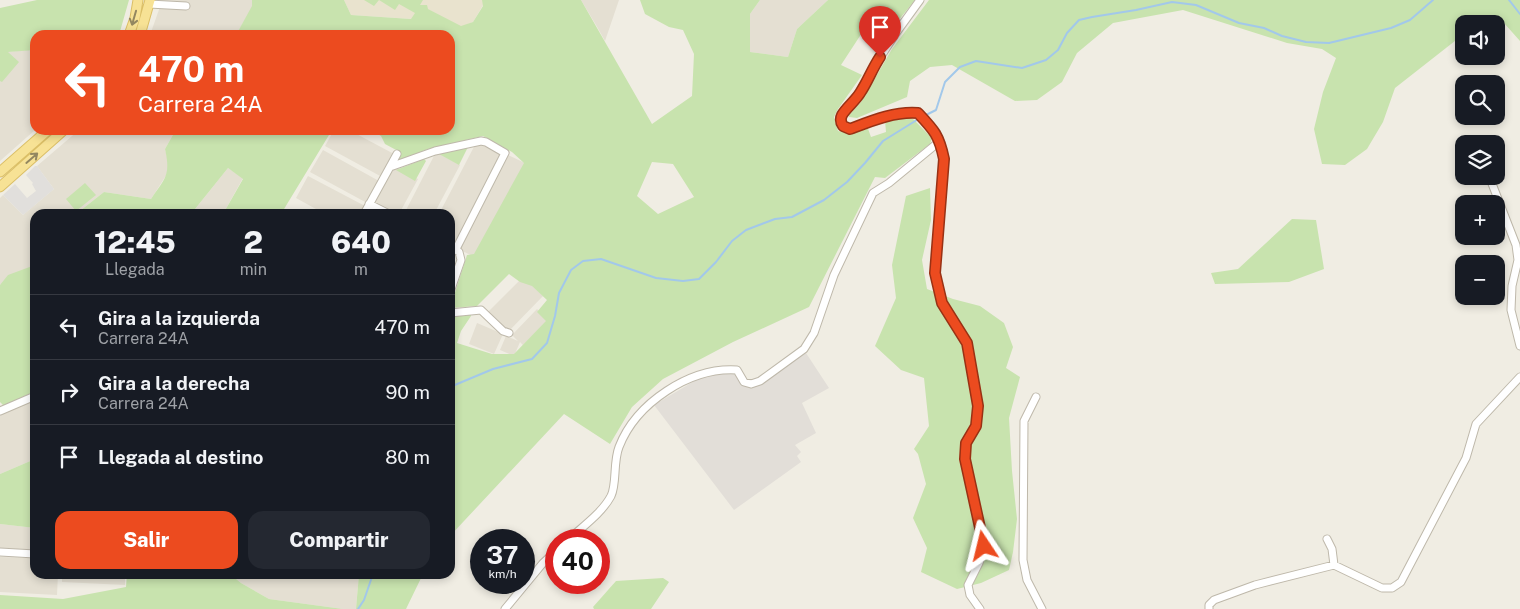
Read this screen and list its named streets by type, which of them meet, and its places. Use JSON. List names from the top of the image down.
{
  "page": {
    "map_buttons": ["+", "−"],
    "turn": ["470 m", "Carrera 24A"],
    "eta": [
      "12:45",
      "Llegada",
      "2",
      "min",
      "640",
      "m"
    ],
    "list": [
      {
        "name": "Gira a la izquierda",
        "note": "Carrera 24A",
        "value": "470 m"
      },
      {
        "name": "Gira a la derecha",
        "note": "Carrera 24A",
        "value": "90 m"
      },
      {
        "name": "Llegada al destino",
        "value": "80 m"
      }
    ],
    "buttons": ["Salir", "Compartir"],
    "speed": "37 km/h",
    "limit": "40"
  }
}
